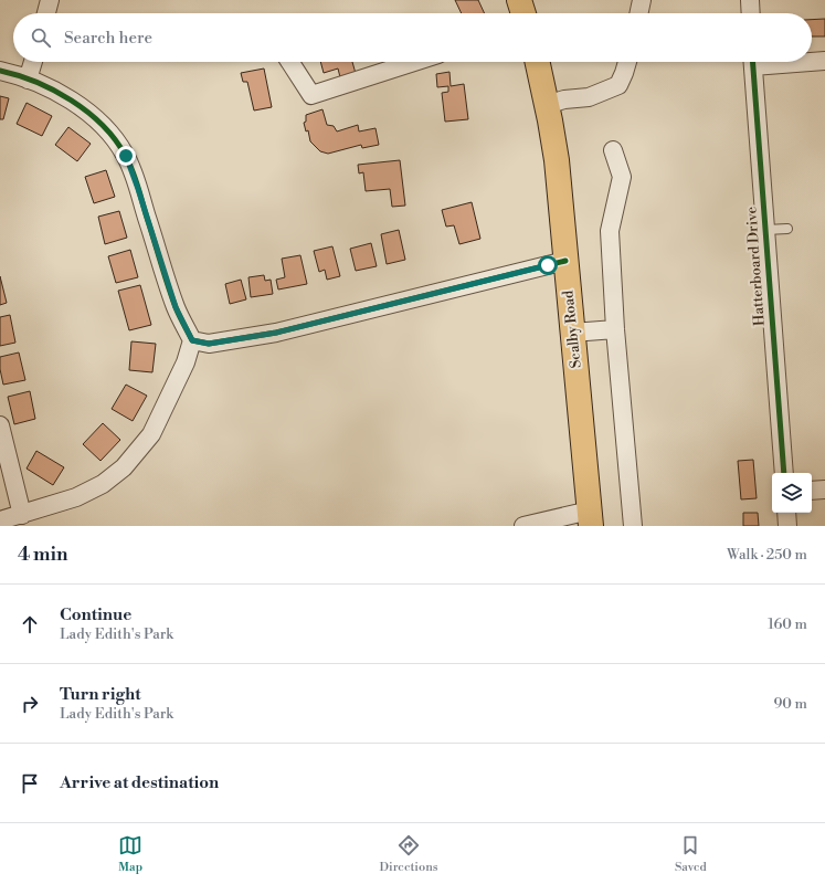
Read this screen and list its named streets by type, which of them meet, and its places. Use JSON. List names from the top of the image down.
{
  "streets": {
    "highway": ["Scalby Road"],
    "street": ["Hatterboard Drive"]
  },
  "page": {
    "search": "Search here",
    "heading": ["4 min", "Walk · 250 m"],
    "list": [
      ["Continue", "Lady Edith's Park", "160 m"],
      ["Turn right", "Lady Edith's Park", "90 m"],
      "Arrive at destination"
    ],
    "nav": ["Map", "Directions", "Saved"]
  }
}
